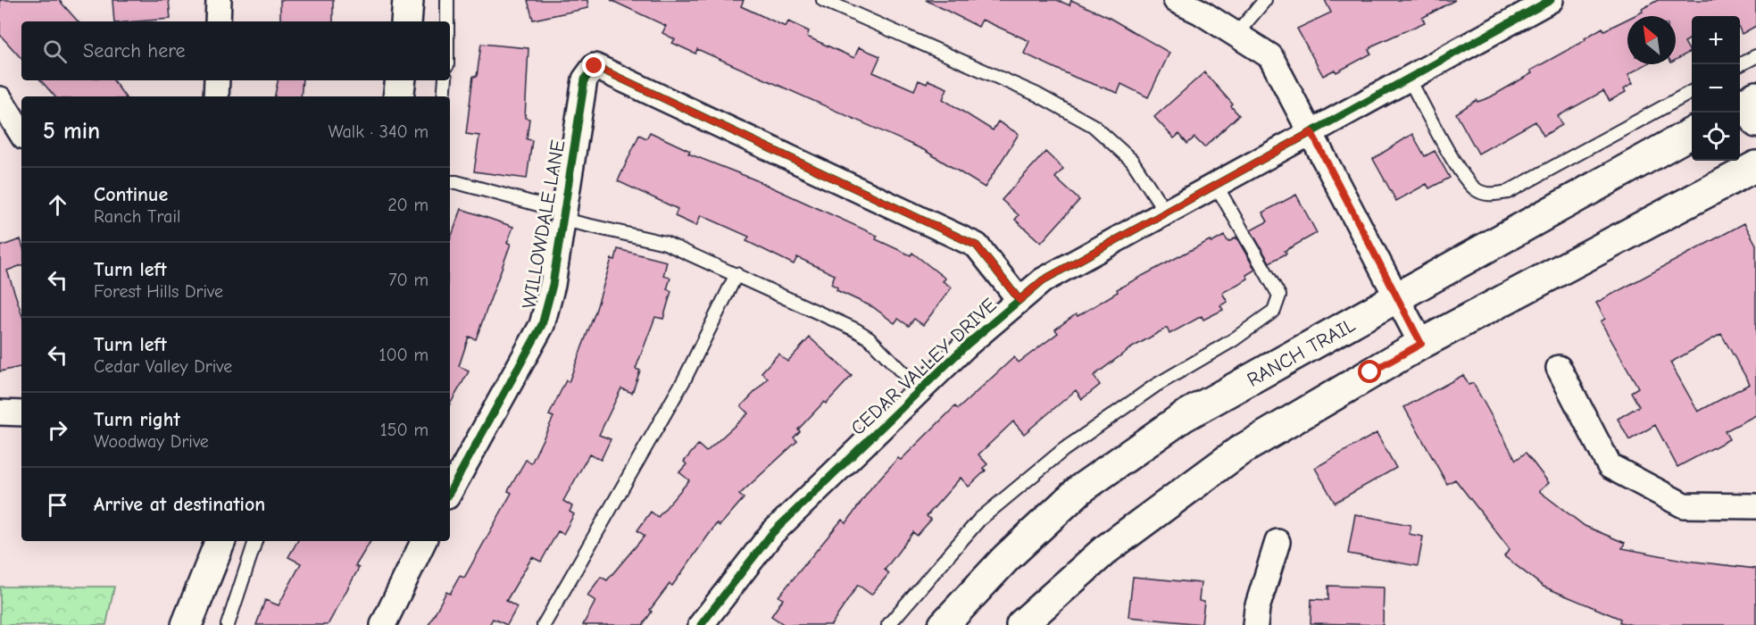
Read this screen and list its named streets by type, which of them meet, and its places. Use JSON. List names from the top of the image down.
{
  "streets": {
    "main road": ["RANCH TRAIL"],
    "street": ["WILLOWDALE LANE", "CEDAR VALLEY DRIVE"]
  },
  "crossings": [
    ["WILLOWDALE LANE", "CEDAR VALLEY DRIVE"]
  ],
  "north": "top left",
  "page": {
    "map_buttons": ["+", "−"],
    "search": "Search here",
    "heading": ["5 min", "Walk · 340 m"],
    "list": [
      ["Continue", "Ranch Trail", "20 m"],
      ["Turn left", "Forest Hills Drive", "70 m"],
      ["Turn left", "Cedar Valley Drive", "100 m"],
      ["Turn right", "Woodway Drive", "150 m"],
      "Arrive at destination"
    ]
  }
}
